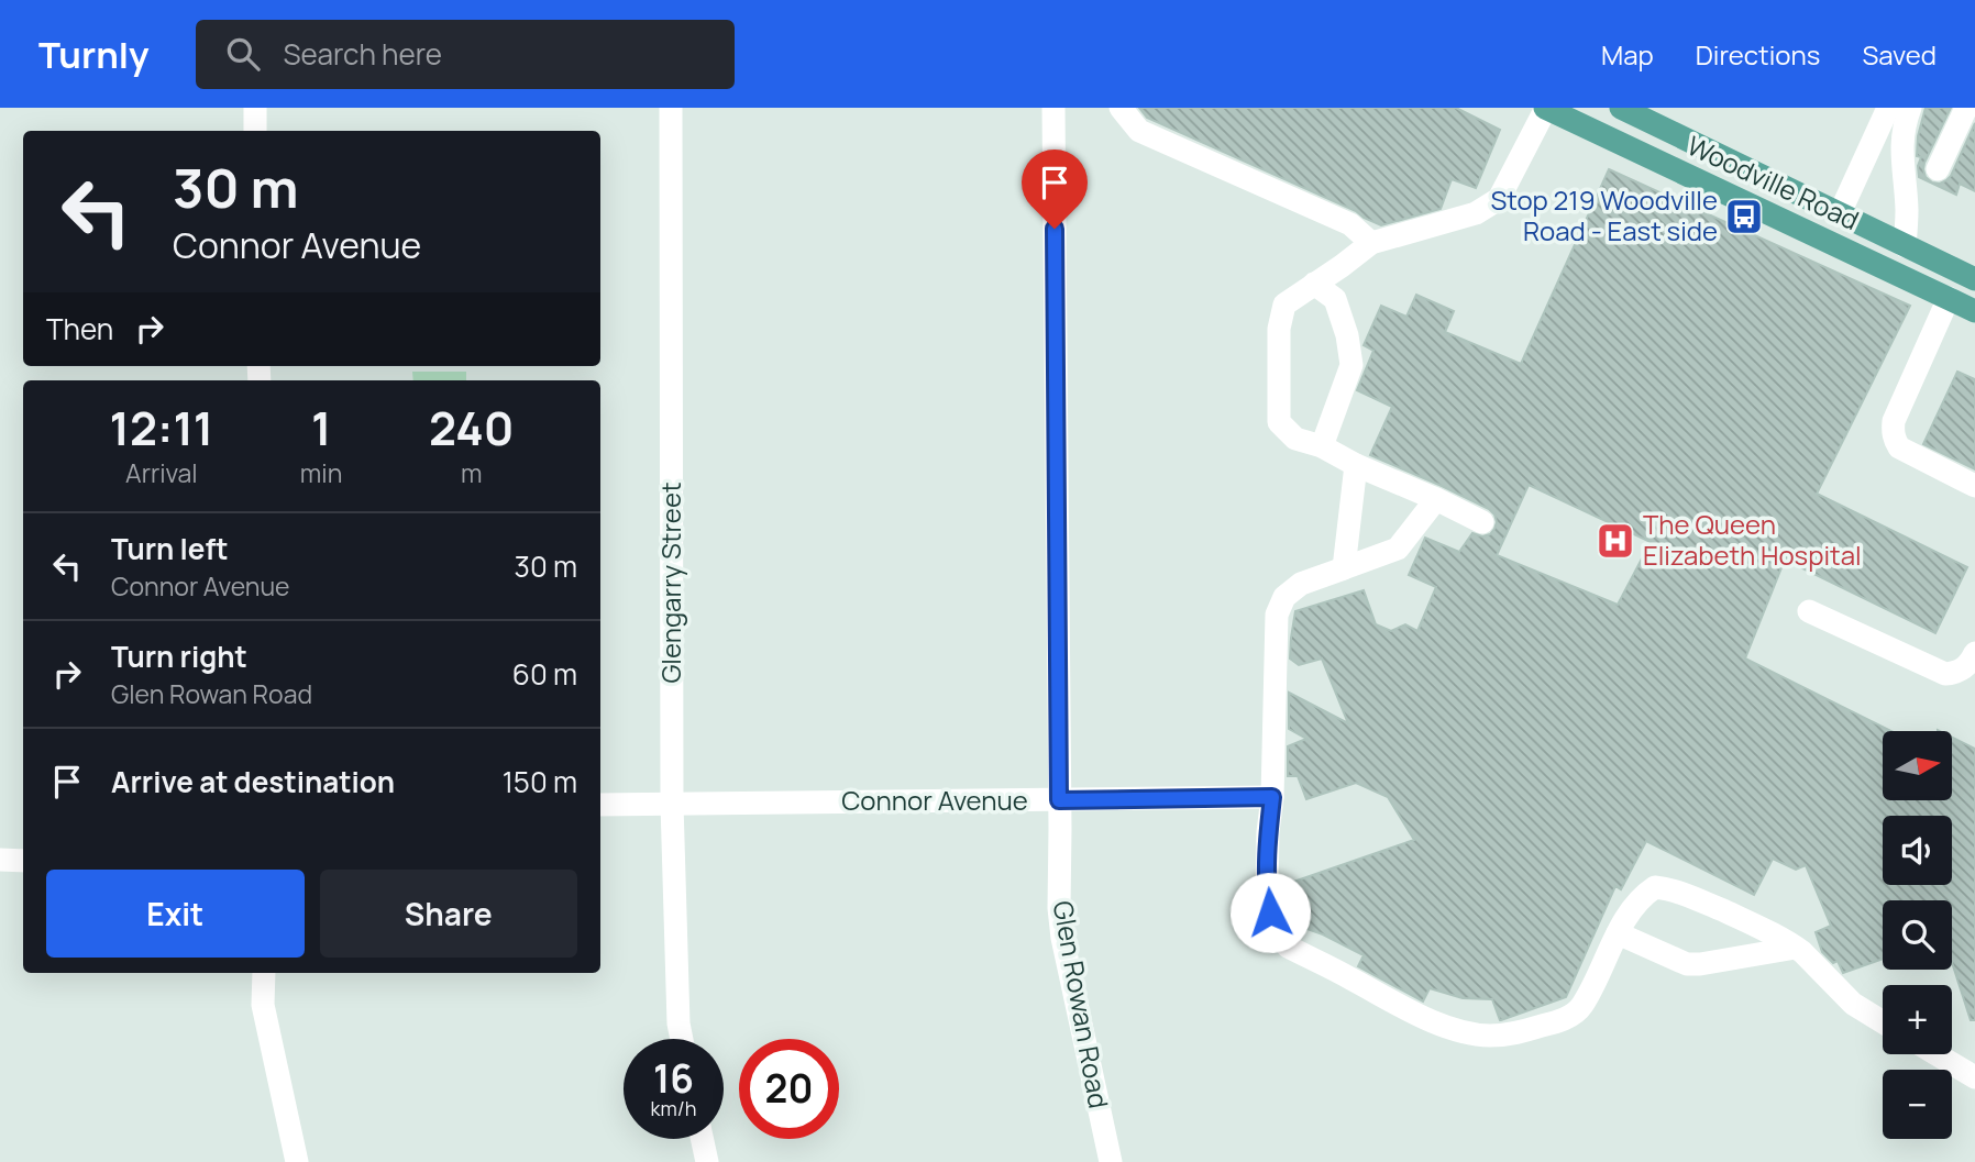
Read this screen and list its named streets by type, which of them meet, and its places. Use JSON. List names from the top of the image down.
{
  "streets": {
    "main road": ["Woodville Road"],
    "street": ["Glengarry Street", "Connor Avenue", "Glen Rowan Road"]
  },
  "crossings": [
    ["Glengarry Street", "Connor Avenue"],
    ["Connor Avenue", "Glen Rowan Road"]
  ],
  "places": {
    "bus stop": ["Stop 219 Woodville Road - East side"],
    "hospital": ["The Queen Elizabeth Hospital"]
  },
  "north": "right",
  "page": {
    "header": "Turnly",
    "search": "Search here",
    "nav": ["Map", "Directions", "Saved"],
    "turn": ["30 m", "Connor Avenue"],
    "then": "Then",
    "eta": [
      "12:11",
      "Arrival",
      "1",
      "min",
      "240",
      "m"
    ],
    "list": [
      {
        "name": "Turn left",
        "note": "Connor Avenue",
        "value": "30 m"
      },
      {
        "name": "Turn right",
        "note": "Glen Rowan Road",
        "value": "60 m"
      },
      {
        "name": "Arrive at destination",
        "value": "150 m"
      }
    ],
    "map_buttons": ["+", "−"],
    "buttons": ["Exit", "Share"],
    "speed": "16 km/h",
    "limit": "20"
  }
}
